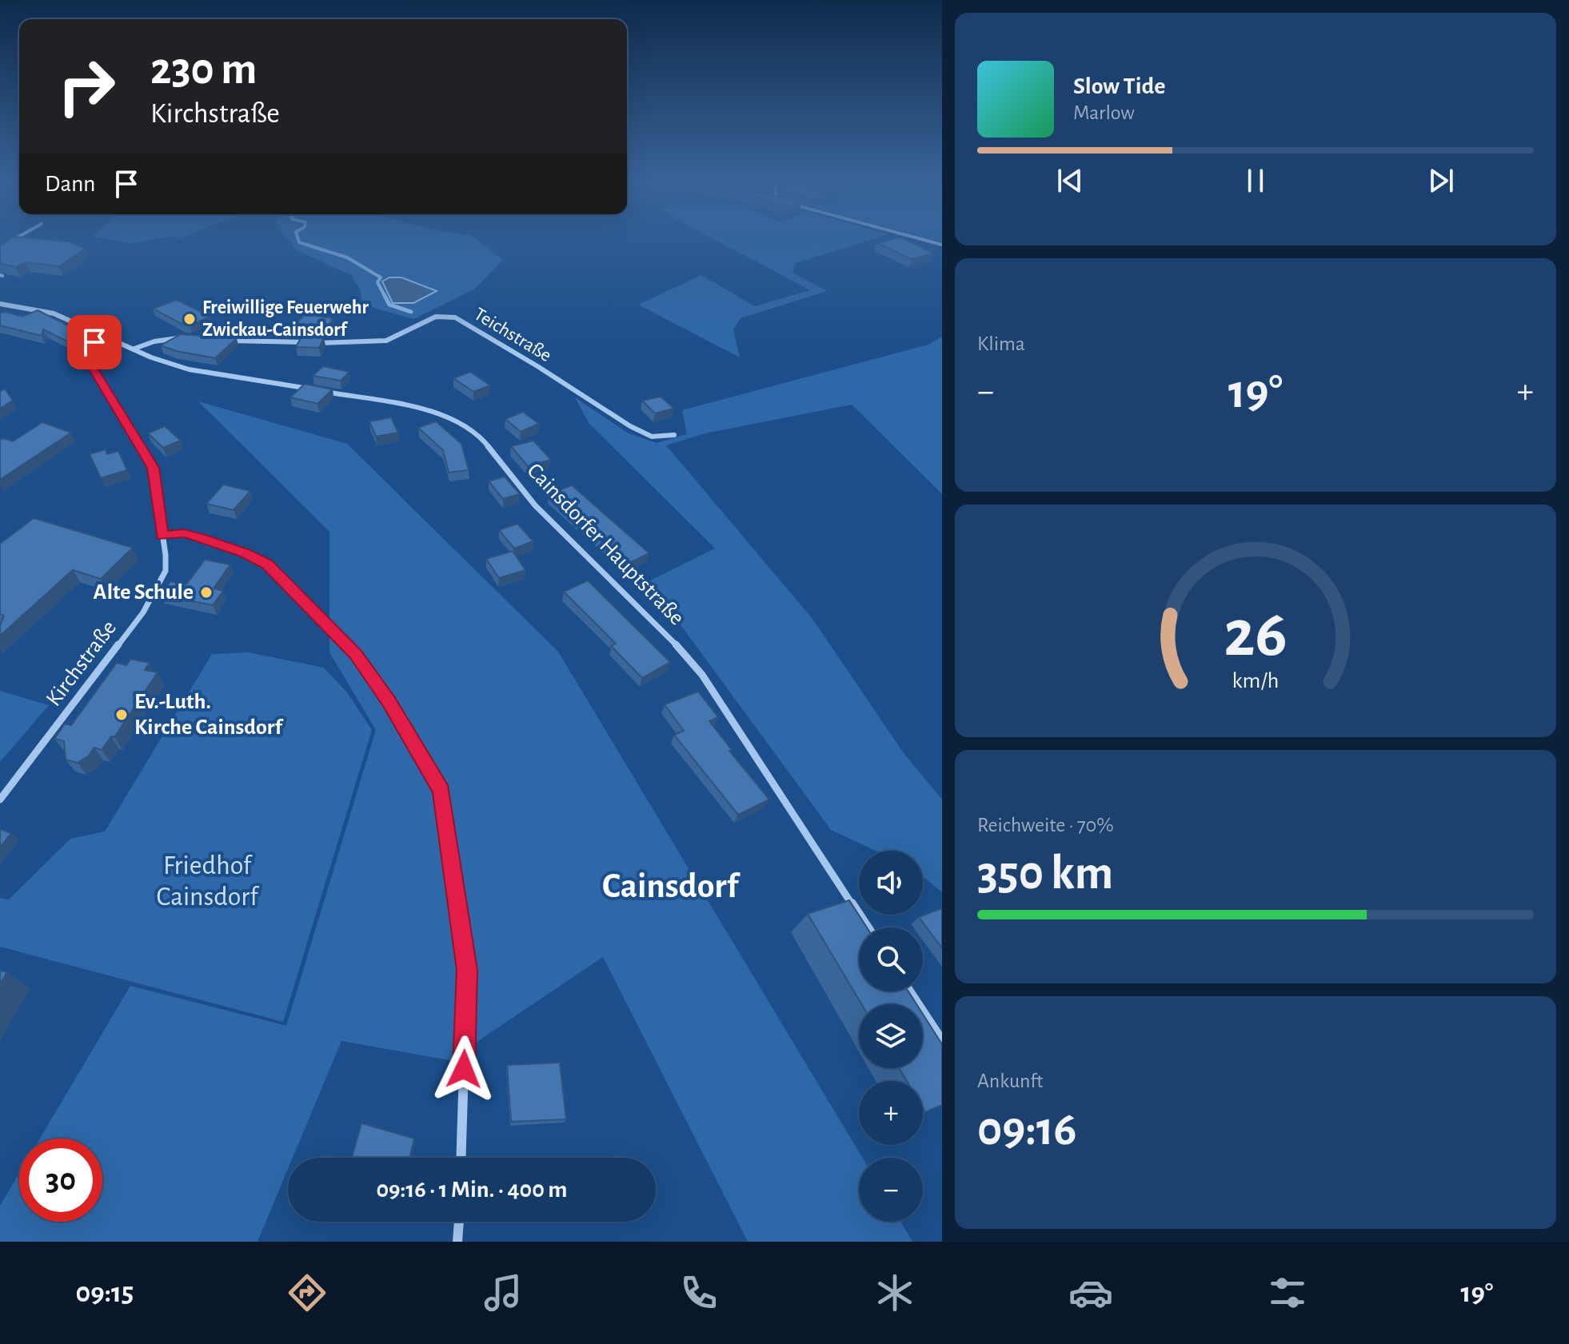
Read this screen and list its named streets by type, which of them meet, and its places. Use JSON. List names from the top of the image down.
{
  "streets": {
    "street": ["Teichstraße", "Cainsdorfer Hauptstraße", "Kirchstraße"]
  },
  "crossings": [
    ["Cainsdorfer Hauptstraße", "Kirchstraße"]
  ],
  "districts": ["Cainsdorf"],
  "parks": ["Friedhof Cainsdorf"],
  "places": ["Freiwillige Feuerwehr Zwickau-Cainsdorf", "Alte Schule", "Ev.-Luth. Kirche Cainsdorf"],
  "page": {
    "turn": ["230 m", "Kirchstraße"],
    "song": ["Slow Tide", "Marlow"],
    "then": "Dann",
    "tile": [
      "Klima",
      ["Reichweite · 70%", "350 km"],
      ["Ankunft", "09:16"]
    ],
    "heat": ["−", "19°", "+"],
    "map_buttons": ["+", "−"],
    "limit": "30",
    "trip": "09:16 · 1 Min. · 400 m",
    "tabs": ["09:15", "19°"],
    "gauge": ["26", "km/h"]
  }
}
